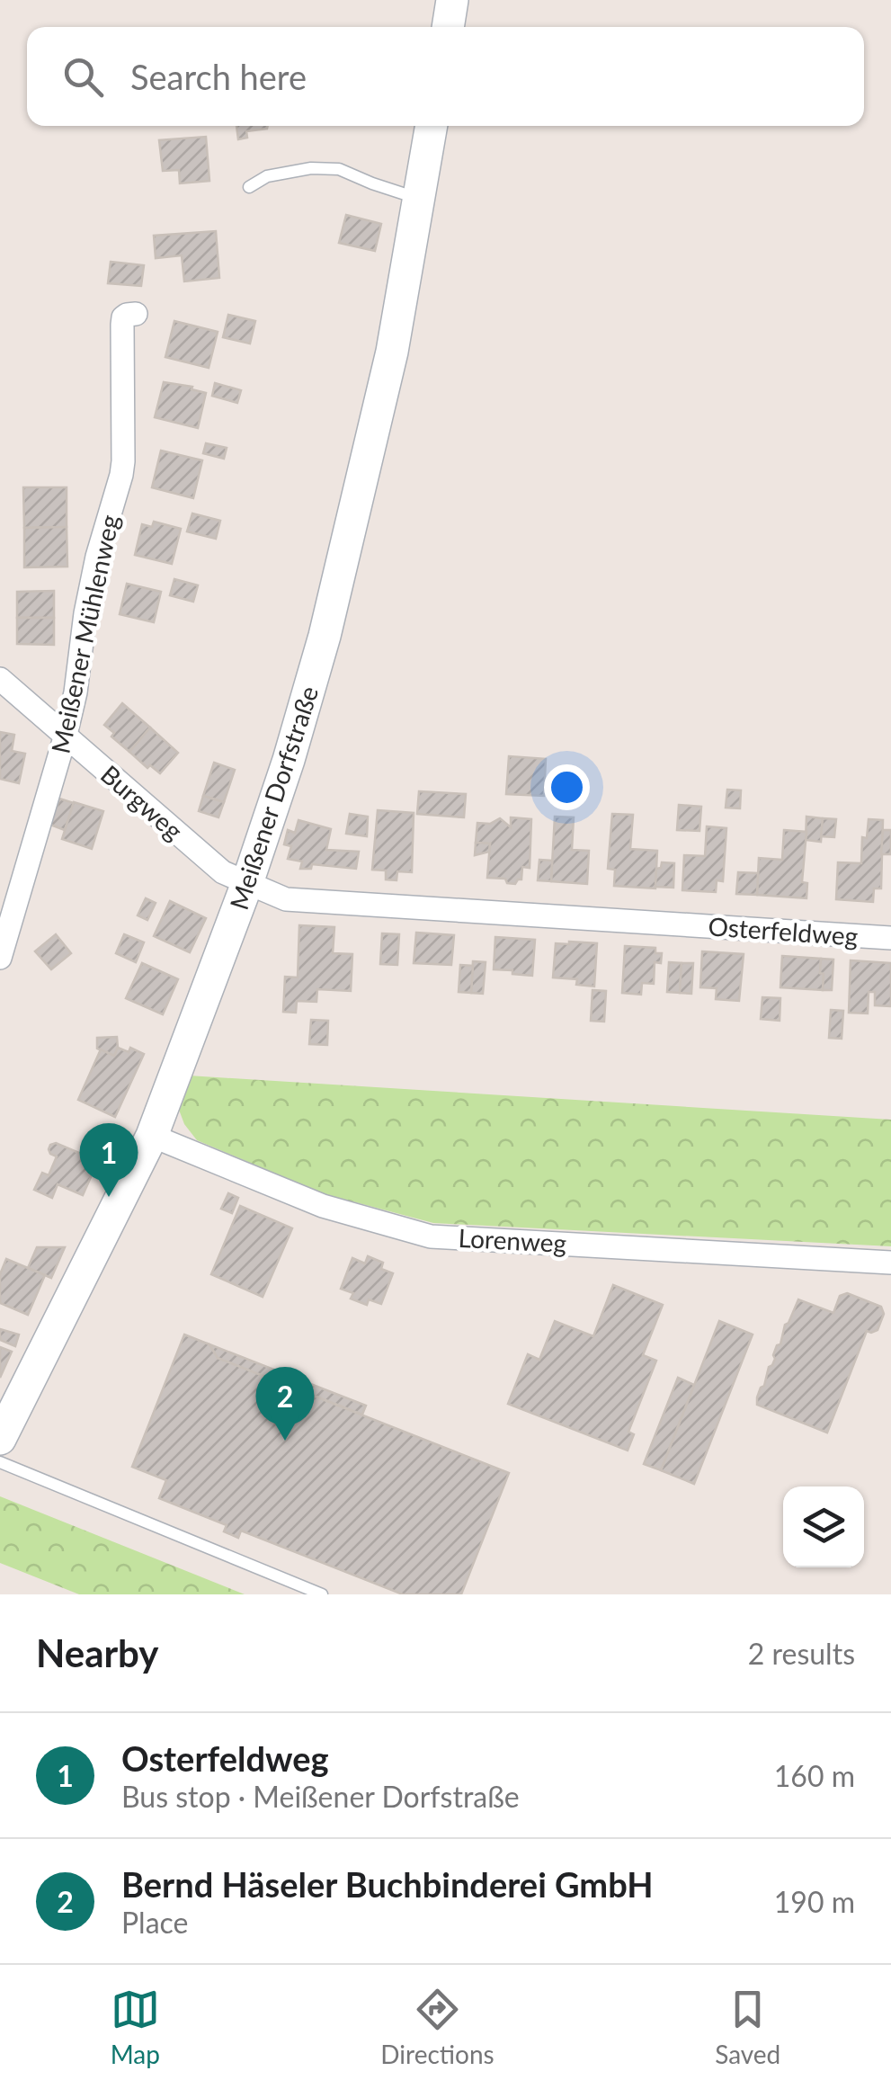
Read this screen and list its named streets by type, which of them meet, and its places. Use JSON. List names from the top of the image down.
{
  "streets": {
    "street": [
      "Meißener Mühlenweg",
      "Meißener Dorfstraße",
      "Burgweg",
      "Osterfeldweg",
      "Lorenweg"
    ]
  },
  "crossings": [
    ["Meißener Mühlenweg", "Burgweg"],
    ["Meißener Dorfstraße", "Burgweg"],
    ["Meißener Dorfstraße", "Osterfeldweg"],
    ["Meißener Dorfstraße", "Lorenweg"],
    ["Burgweg", "Osterfeldweg"]
  ],
  "page": {
    "search": "Search here",
    "pins": ["1", "2"],
    "heading": ["Nearby", "2 results"],
    "list": [
      {
        "mark": "1",
        "name": "Osterfeldweg",
        "note": "Bus stop · Meißener Dorfstraße",
        "value": "160 m"
      },
      {
        "mark": "2",
        "name": "Bernd Häseler Buchbinderei GmbH",
        "note": "Place",
        "value": "190 m"
      }
    ],
    "nav": ["Map", "Directions", "Saved"]
  }
}
